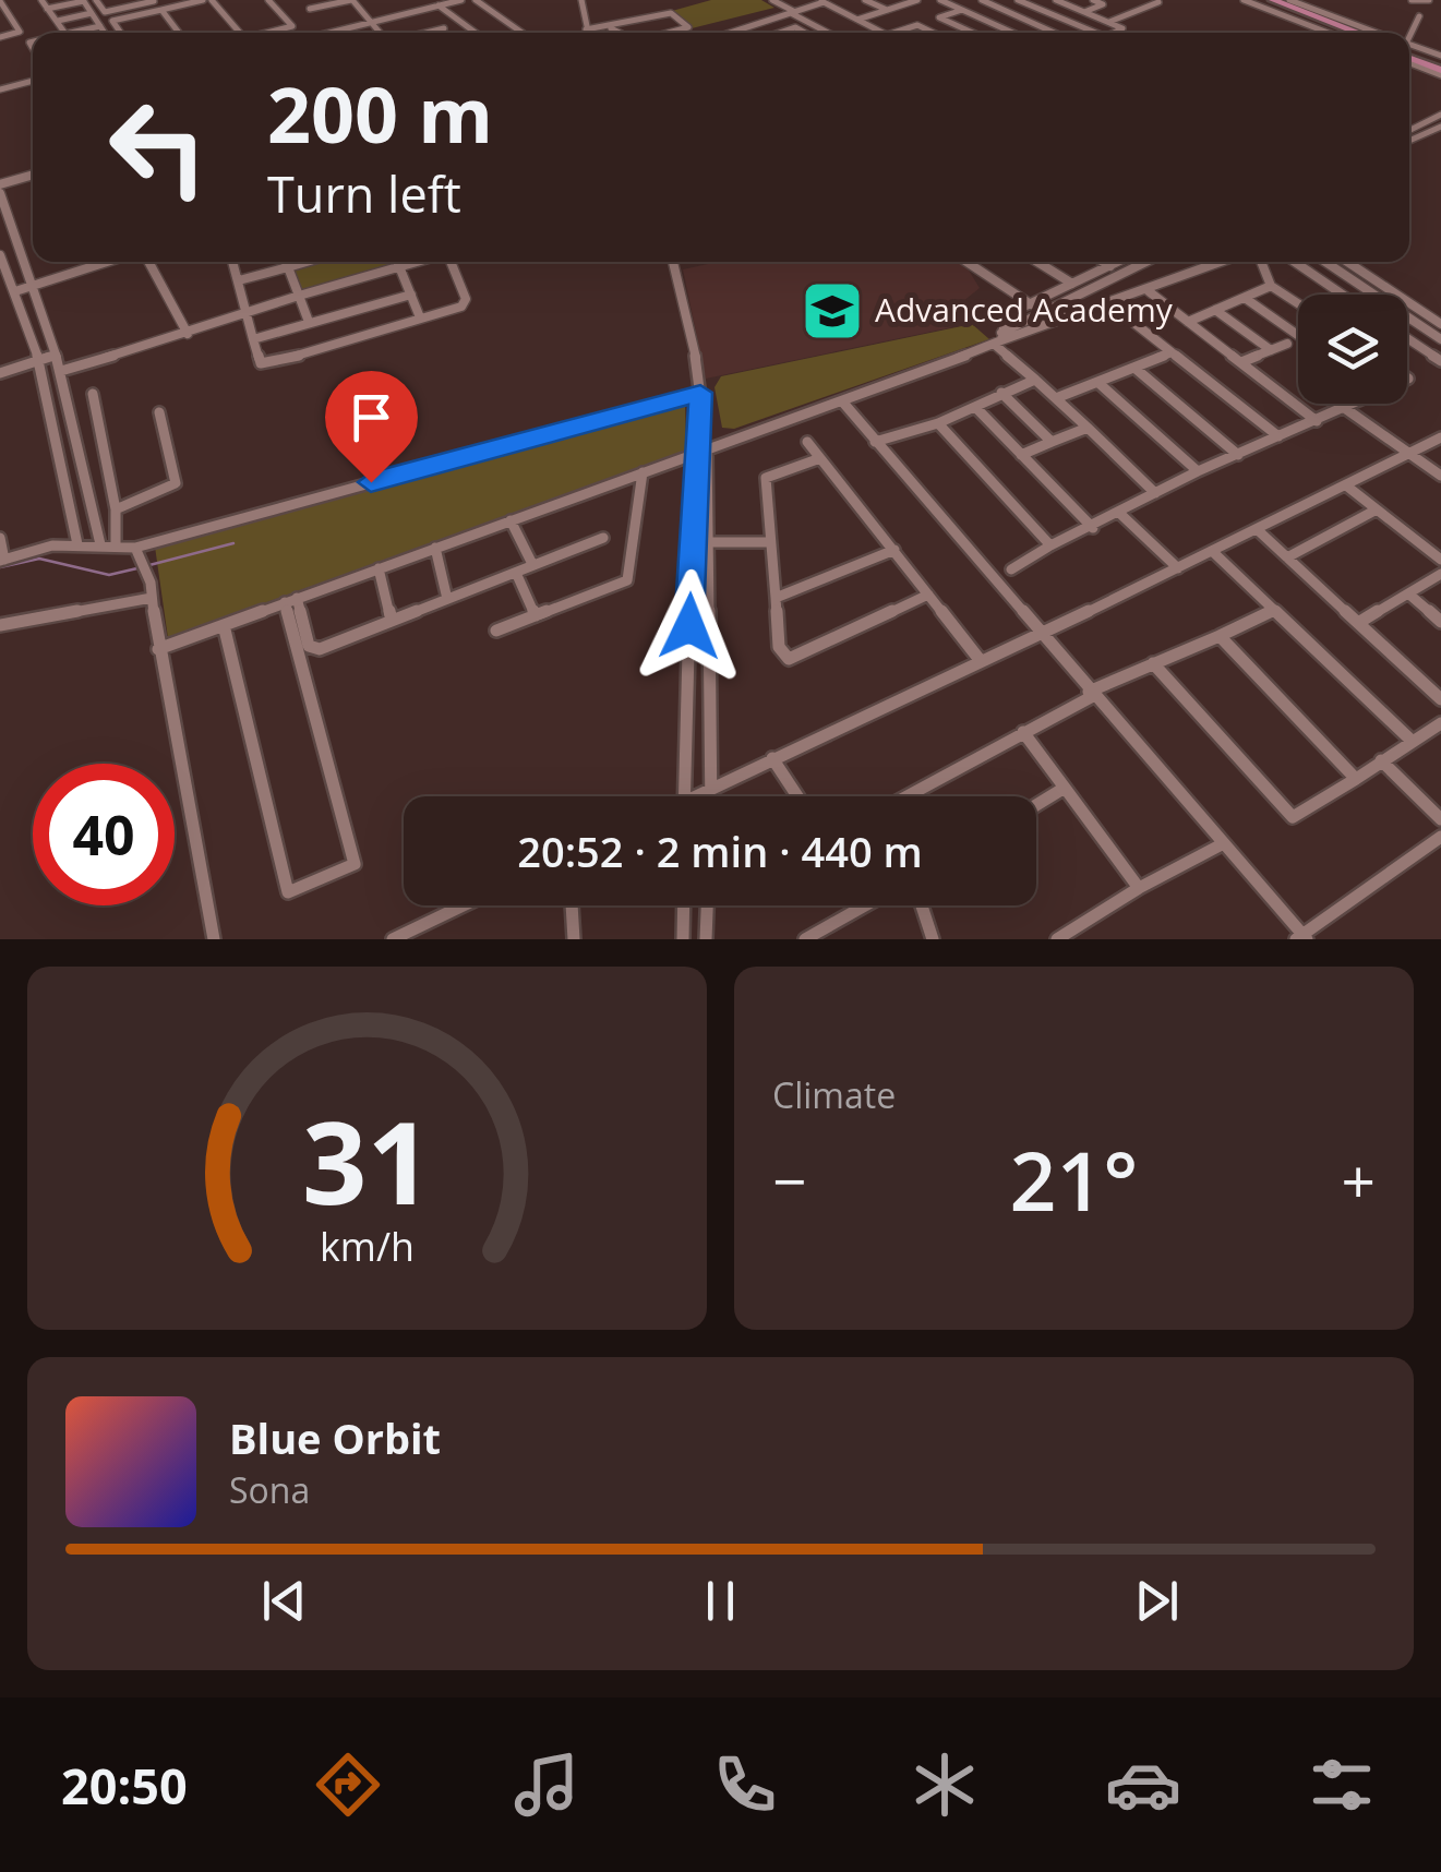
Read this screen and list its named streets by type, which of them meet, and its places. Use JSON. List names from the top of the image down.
{
  "places": {
    "school or university": ["Advanced Academy"]
  },
  "page": {
    "turn": ["200 m", "Turn left"],
    "limit": "40",
    "trip": "20:52 · 2 min · 440 m",
    "tile": "Climate",
    "heat": ["−", "21°", "+"],
    "song": ["Blue Orbit", "Sona"],
    "tabs": "20:50",
    "gauge": ["31", "km/h"]
  }
}
